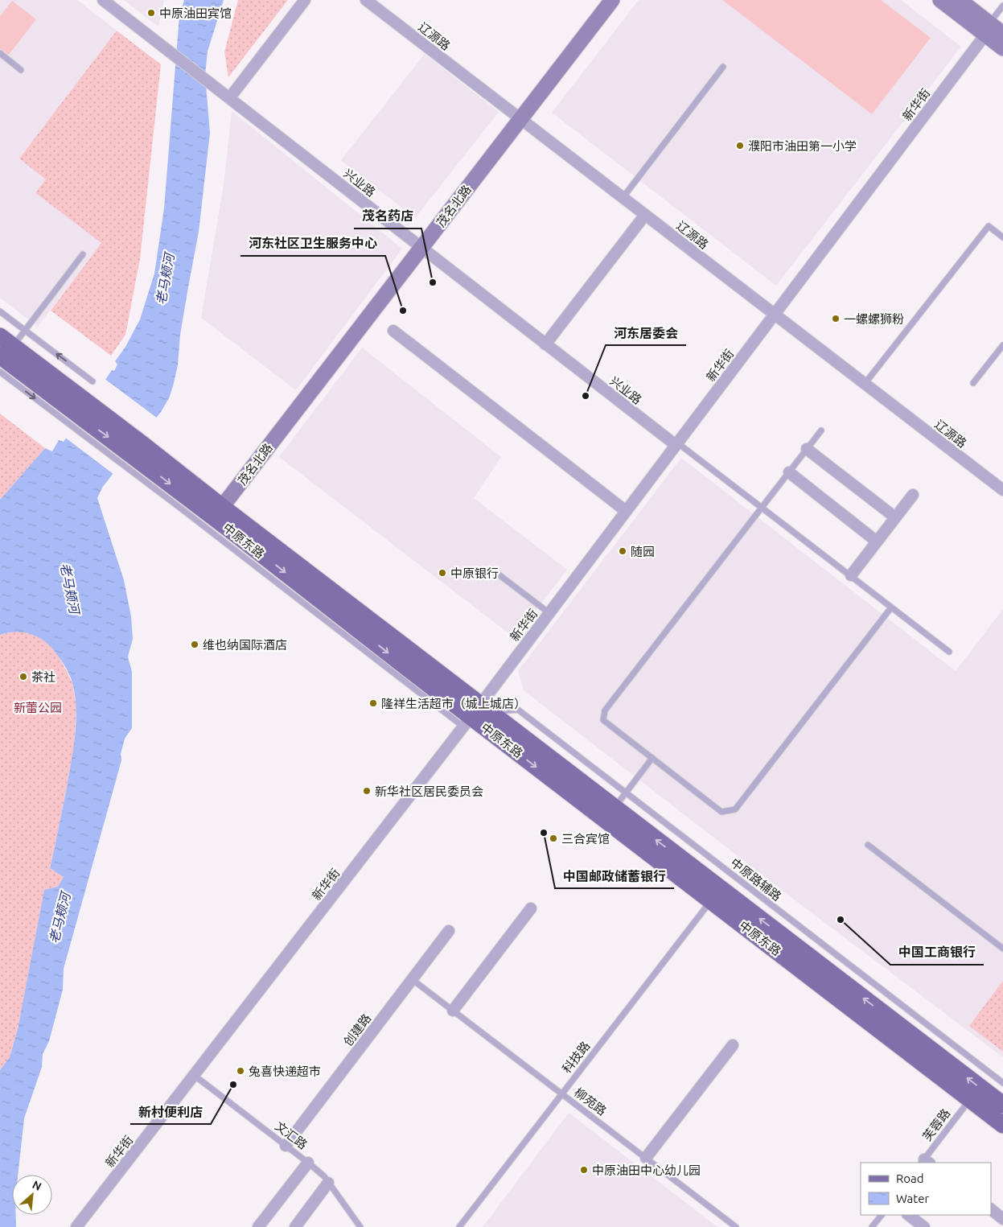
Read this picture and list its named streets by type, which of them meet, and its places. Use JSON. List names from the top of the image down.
{
  "streets": {
    "main road": ["中原东路"],
    "street": [
      "辽源路",
      "新华街",
      "兴业路",
      "茂名北路",
      "创建路"
    ],
    "lane": [
      "中原路辅路",
      "科技路",
      "柳苑路",
      "芙蓉路",
      "文汇路"
    ]
  },
  "crossings": [
    ["辽源路", "新华街"],
    ["辽源路", "茂名北路"],
    ["新华街", "兴业路"],
    ["新华街", "中原东路"],
    ["新华街", "中原路辅路"],
    ["新华街", "文汇路"],
    ["兴业路", "茂名北路"],
    ["茂名北路", "中原东路"],
    ["中原东路", "中原路辅路"],
    ["中原东路", "科技路"],
    ["中原东路", "芙蓉路"],
    ["创建路", "柳苑路"],
    ["创建路", "文汇路"],
    ["科技路", "柳苑路"]
  ],
  "water": ["老马颊河"],
  "parks": ["新蕾公园"],
  "places": [
    "中原油田宾馆",
    "濮阳市油田第一小学",
    "茂名药店",
    "河东社区卫生服务中心",
    "一螺螺狮粉",
    "河东居委会",
    "随园",
    "中原银行",
    "维也纳国际酒店",
    "茶社",
    "隆祥生活超市（城上城店）",
    "新华社区居民委员会",
    "中国邮政储蓄银行",
    "三合宾馆",
    "中国工商银行",
    "兔喜快递超市",
    "新村便利店",
    "中原油田中心幼儿园"
  ],
  "legend": ["Road", "Water"],
  "north": "top right"
}
